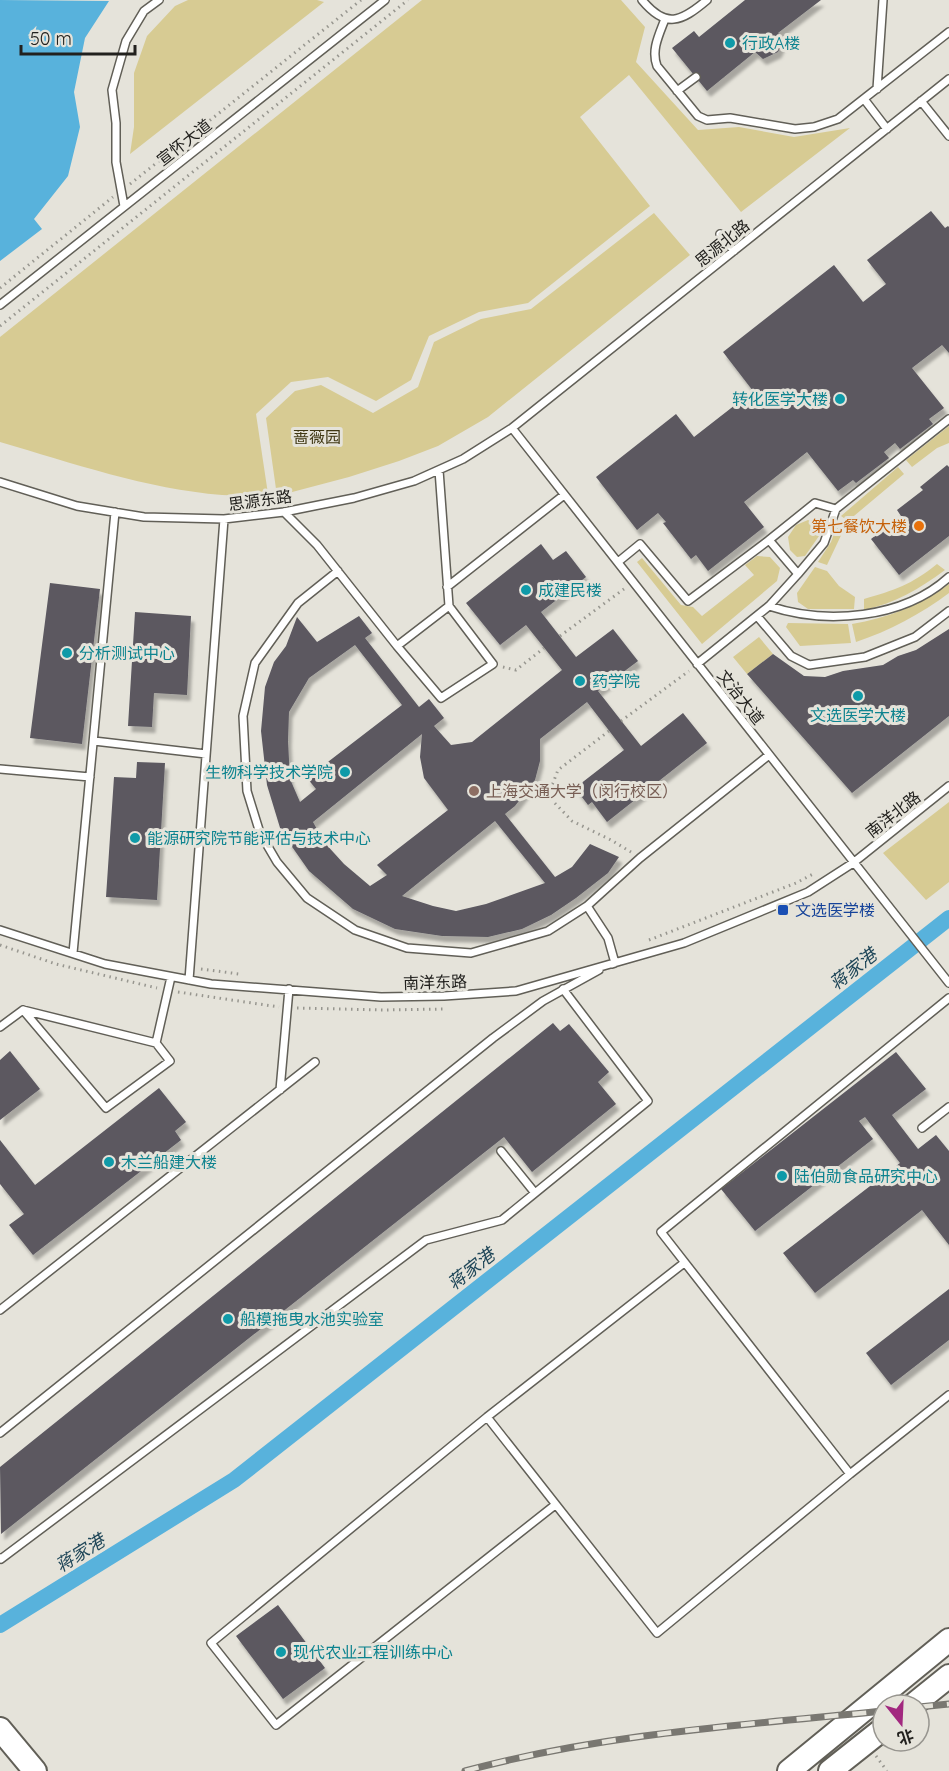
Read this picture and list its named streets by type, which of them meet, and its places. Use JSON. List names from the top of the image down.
{
  "streets": {
    "lane": [
      "宣怀大道",
      "思源北路",
      "思源东路",
      "文治大道",
      "南洋北路",
      "南洋东路"
    ]
  },
  "crossings": [
    ["思源北路", "思源东路"],
    ["思源北路", "文治大道"],
    ["思源东路", "文治大道"],
    ["文治大道", "南洋北路"],
    ["文治大道", "南洋东路"],
    ["南洋北路", "南洋东路"]
  ],
  "water": ["蒋家港"],
  "parks": ["蔷薇园"],
  "places": {
    "other": [
      "行政A楼",
      "转化医学大楼",
      "第七餐饮大楼",
      "成建民楼",
      "分析测试中心",
      "药学院",
      "文选医学大楼",
      "生物科学技术学院",
      "上海交通大学（闵行校区）",
      "能源研究院节能评估与技术中心",
      "木兰船建大楼",
      "陆伯勋食品研究中心",
      "船模拖曳水池实验室",
      "现代农业工程训练中心"
    ],
    "transit": ["文选医学楼"]
  },
  "scale_bar": "50 m",
  "north": "bottom"
}
